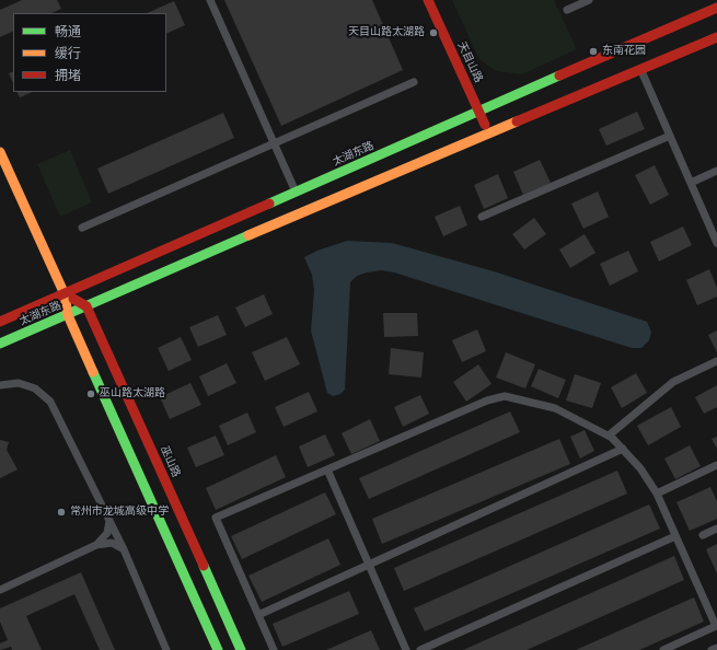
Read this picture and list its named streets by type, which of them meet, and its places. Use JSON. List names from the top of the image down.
{
  "streets": {
    "main road": ["天目山路", "太湖东路", "巫山路"]
  },
  "crossings": [
    ["天目山路", "太湖东路"],
    ["太湖东路", "巫山路"]
  ],
  "places": [
    "天目山路太湖路",
    "东南花园",
    "巫山路太湖路",
    "常州市龙城高级中学"
  ],
  "legend": ["畅通", "缓行", "拥堵"]
}
